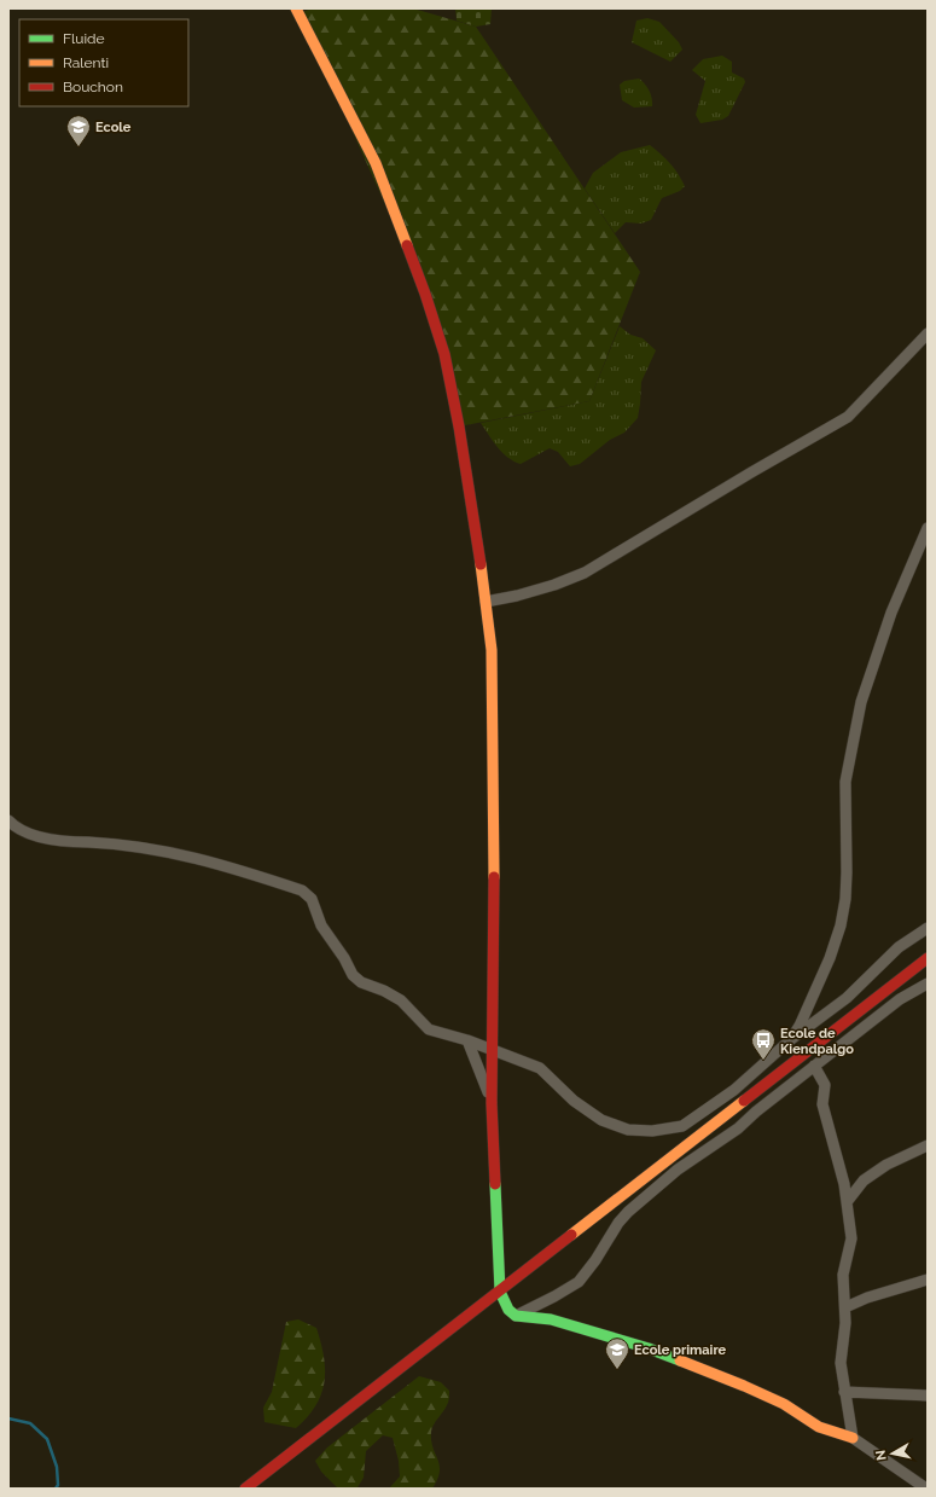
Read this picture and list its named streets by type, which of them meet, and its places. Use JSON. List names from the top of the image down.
{
  "places": {
    "school or university": ["Ecole", "Ecole primaire"],
    "bus stop": ["Ecole de Kiendpalgo"]
  },
  "legend": ["Fluide", "Ralenti", "Bouchon"],
  "north": "left"
}
